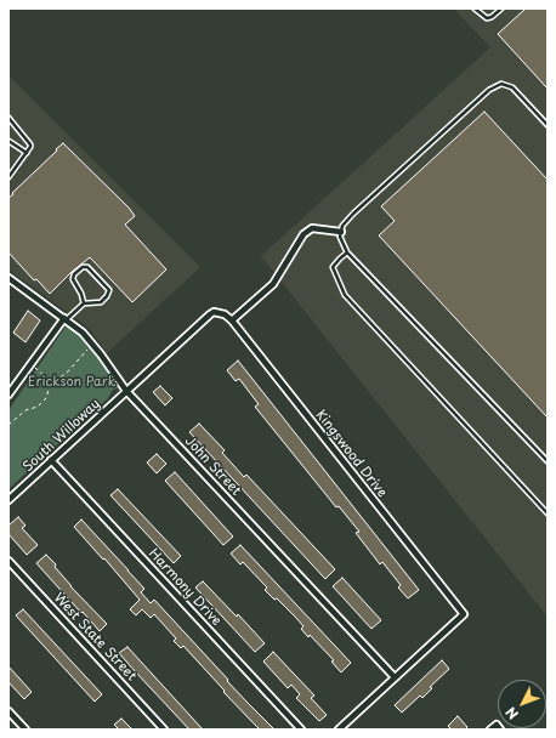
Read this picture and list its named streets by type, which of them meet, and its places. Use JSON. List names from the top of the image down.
{
  "streets": {
    "street": [
      "South Willoway",
      "Kingswood Drive",
      "John Street",
      "Harmony Drive",
      "West State Street"
    ]
  },
  "crossings": [
    ["South Willoway", "Kingswood Drive"],
    ["South Willoway", "John Street"],
    ["South Willoway", "Harmony Drive"],
    ["Kingswood Drive", "John Street"]
  ],
  "parks": ["Erickson Park"],
  "north": "bottom left"
}
